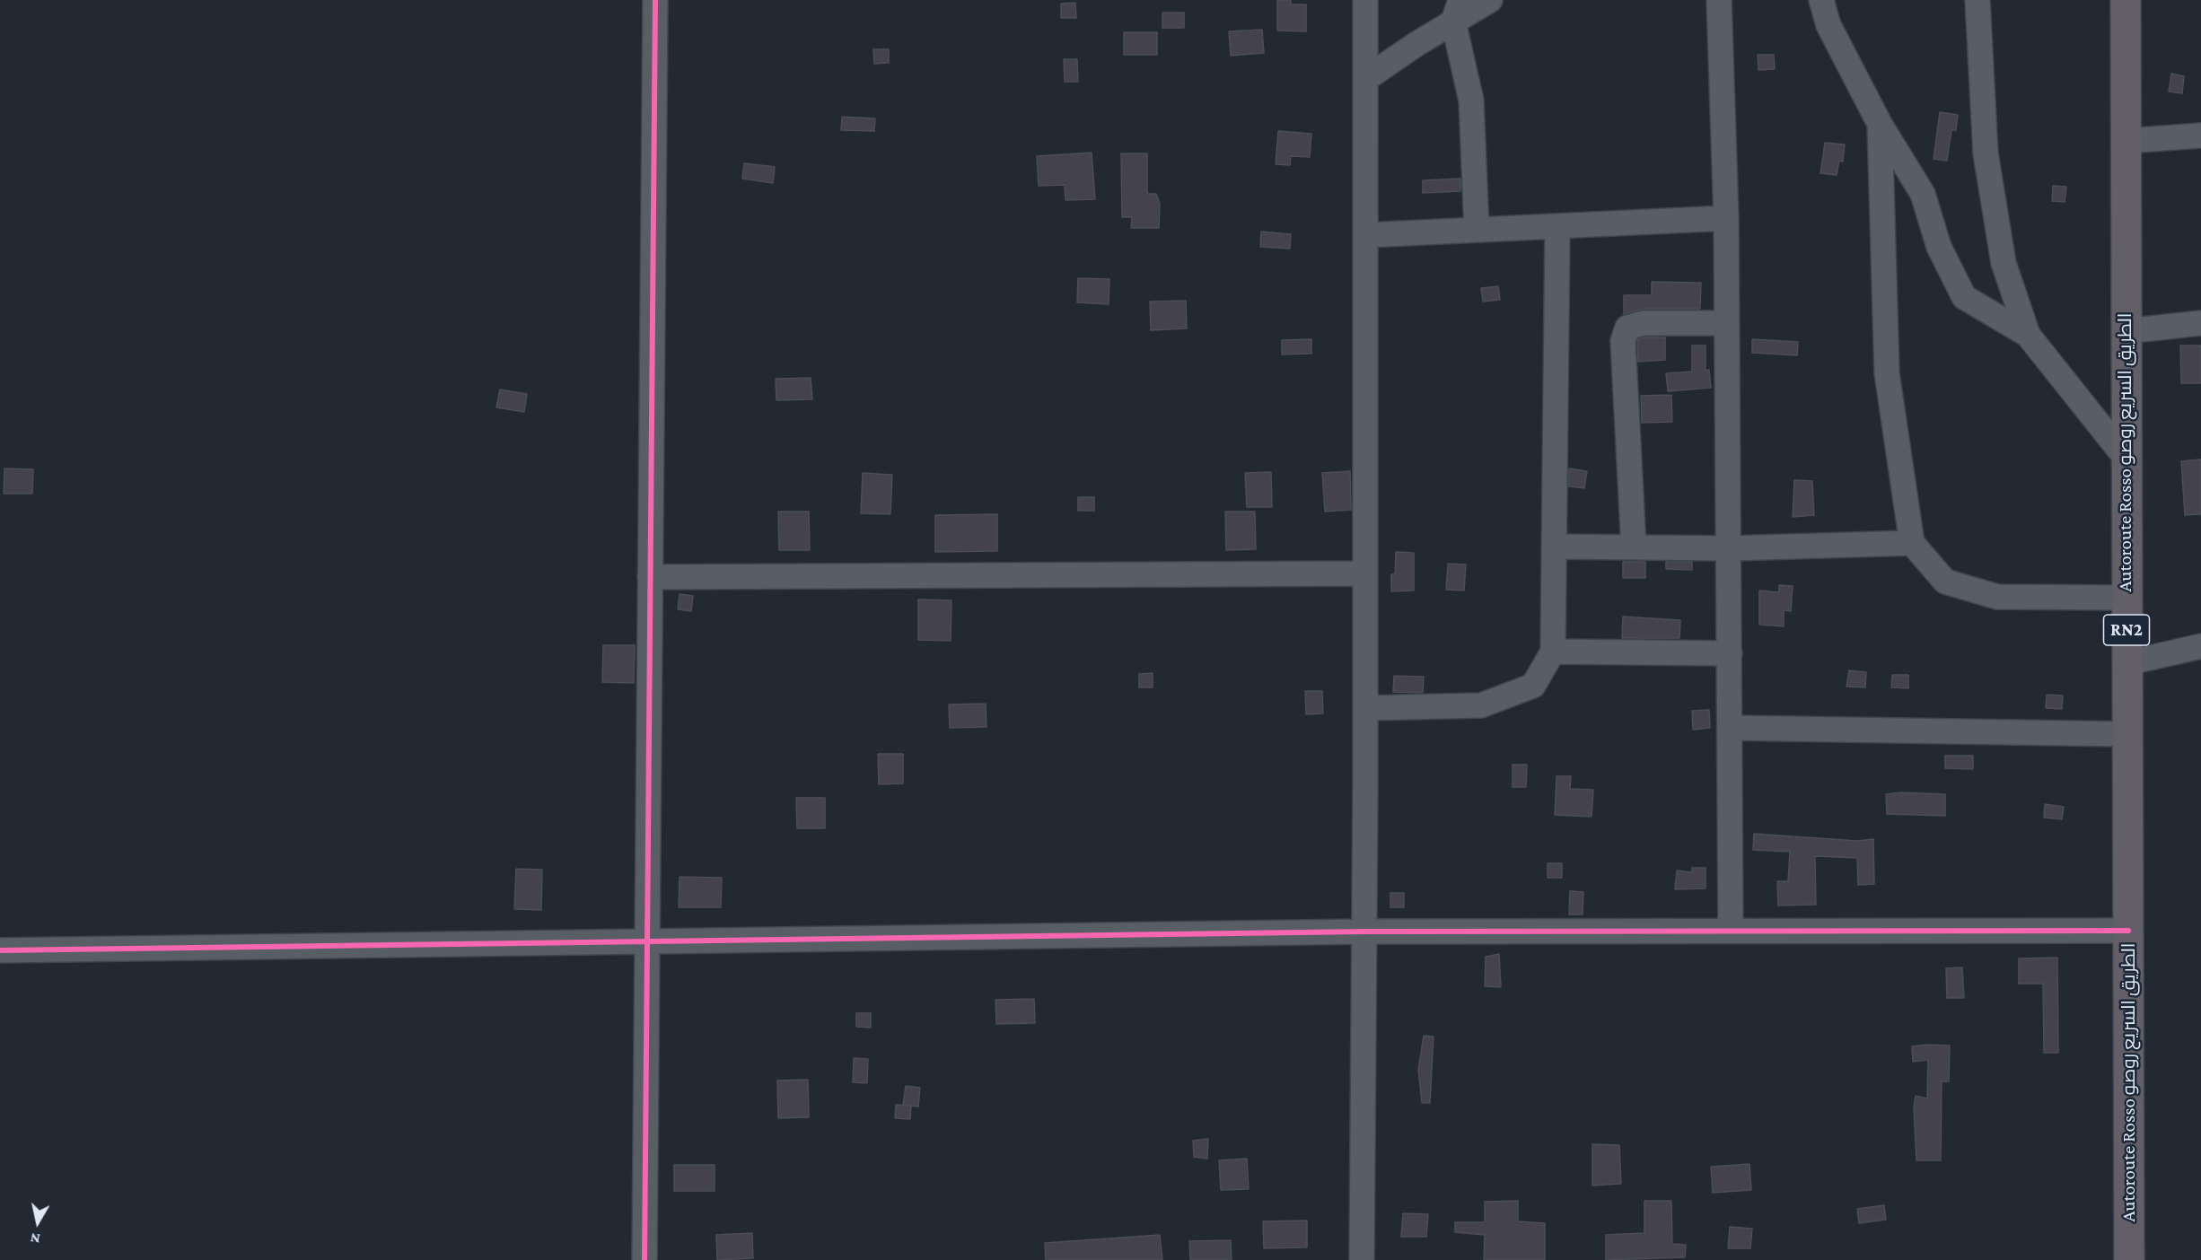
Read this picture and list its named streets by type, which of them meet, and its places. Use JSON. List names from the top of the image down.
{
  "streets": {
    "highway": ["Autoroute Rosso الطريق السريع روصو", "RN2"]
  },
  "north": "bottom"
}
